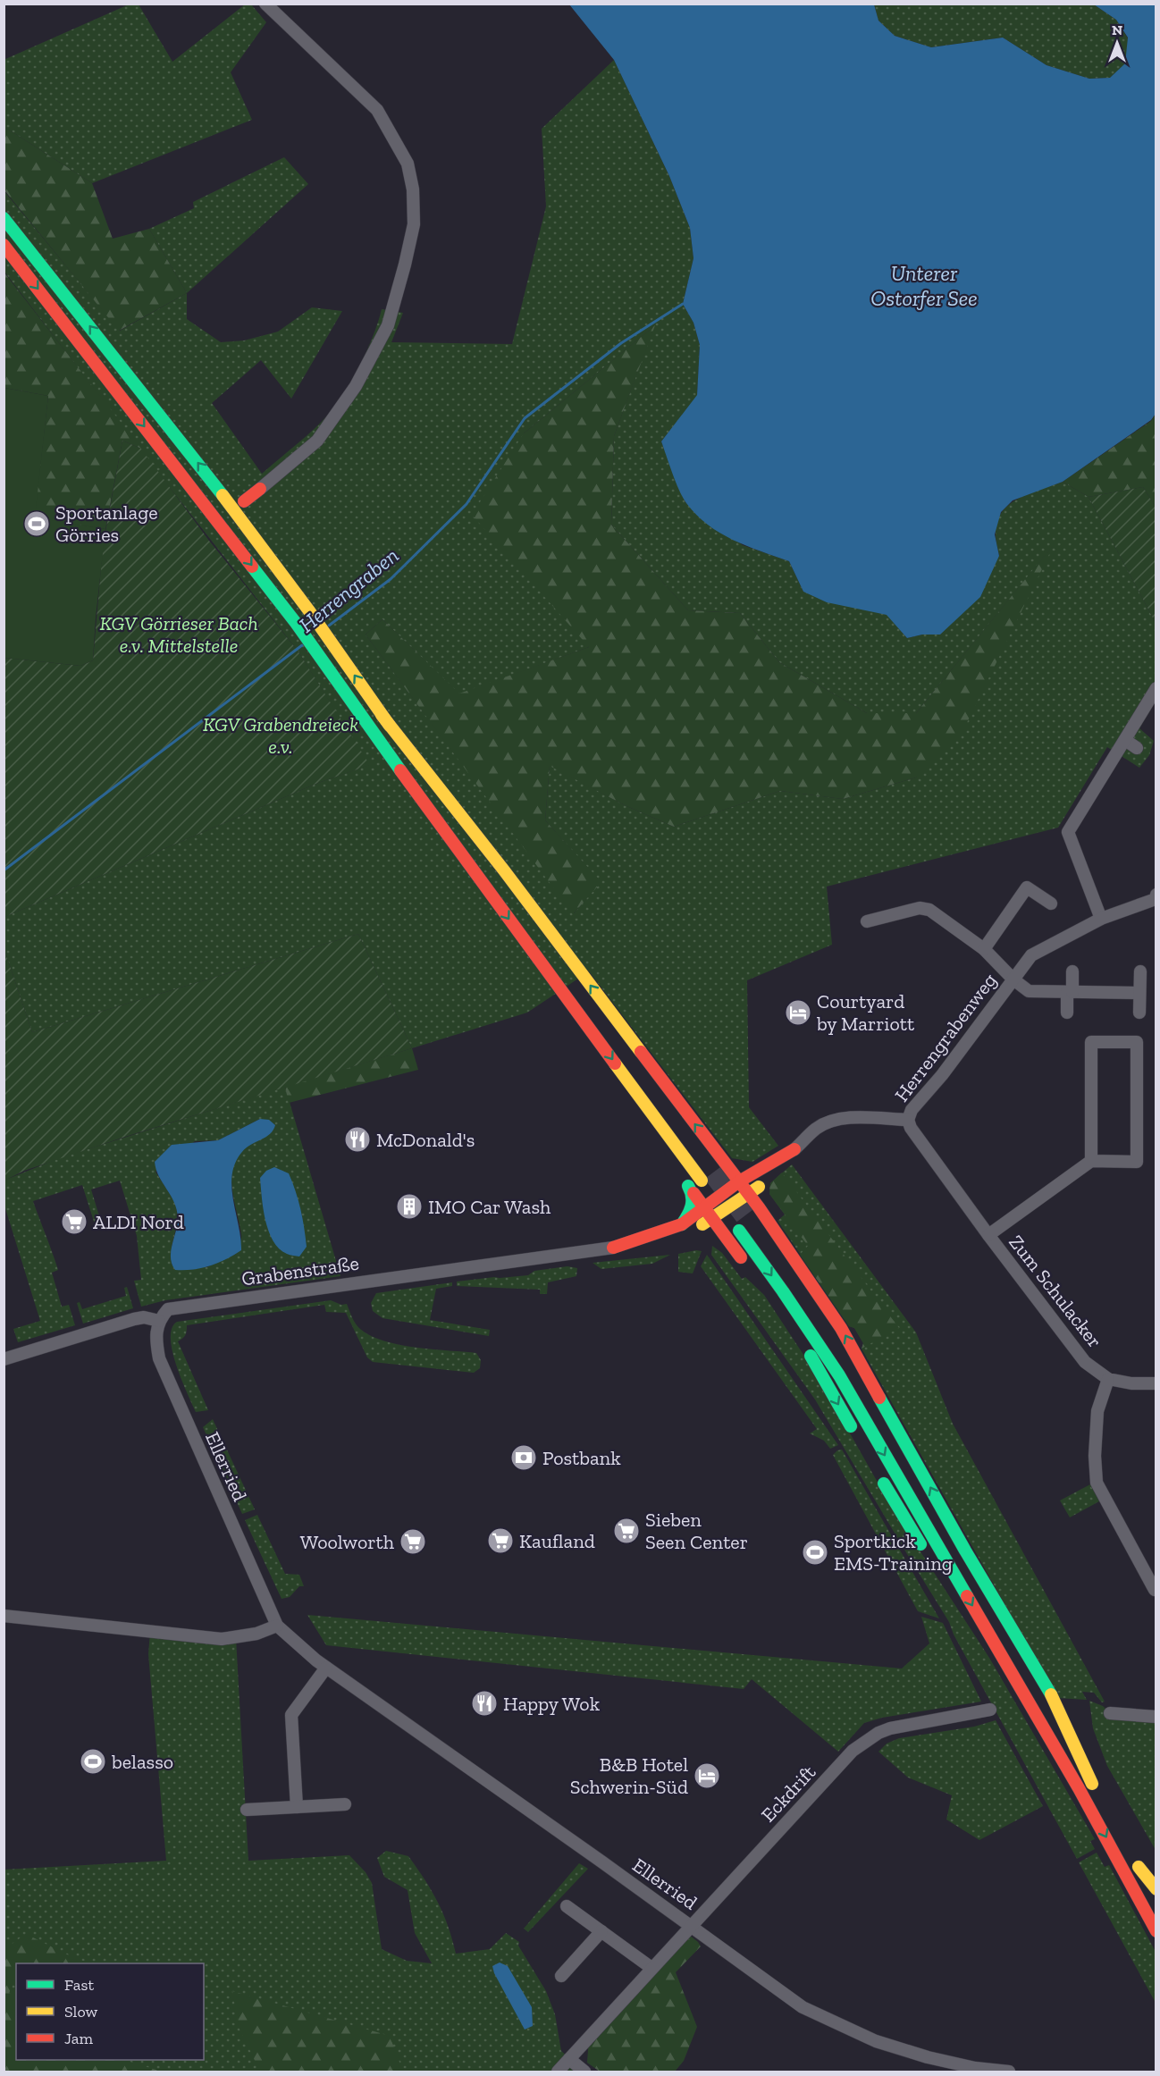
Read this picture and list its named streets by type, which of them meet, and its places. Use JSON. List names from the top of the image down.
{
  "streets": {
    "street": [
      "Herrengrabenweg",
      "Grabenstraße",
      "Zum Schulacker",
      "Ellerried",
      "Eckdrift"
    ]
  },
  "crossings": [
    ["Herrengrabenweg", "Zum Schulacker"],
    ["Grabenstraße", "Ellerried"],
    ["Ellerried", "Eckdrift"]
  ],
  "water": ["Unterer Ostorfer See", "Herrengraben"],
  "parks": ["KGV Görrieser Bach e.v. Mittelstelle", "KGV Grabendreieck e.v."],
  "places": {
    "sports": ["Sportanlage Görries", "Sportkick EMS-Training", "belasso"],
    "hotel": ["Courtyard by Marriott", "B&B Hotel Schwerin-Süd"],
    "restaurant": ["McDonald's", "Happy Wok"],
    "building": ["IMO Car Wash"],
    "supermarket": [
      "ALDI Nord",
      "Sieben Seen Center",
      "Kaufland",
      "Woolworth"
    ],
    "bank": ["Postbank"]
  },
  "legend": ["Fast", "Slow", "Jam"],
  "north": "top"
}
